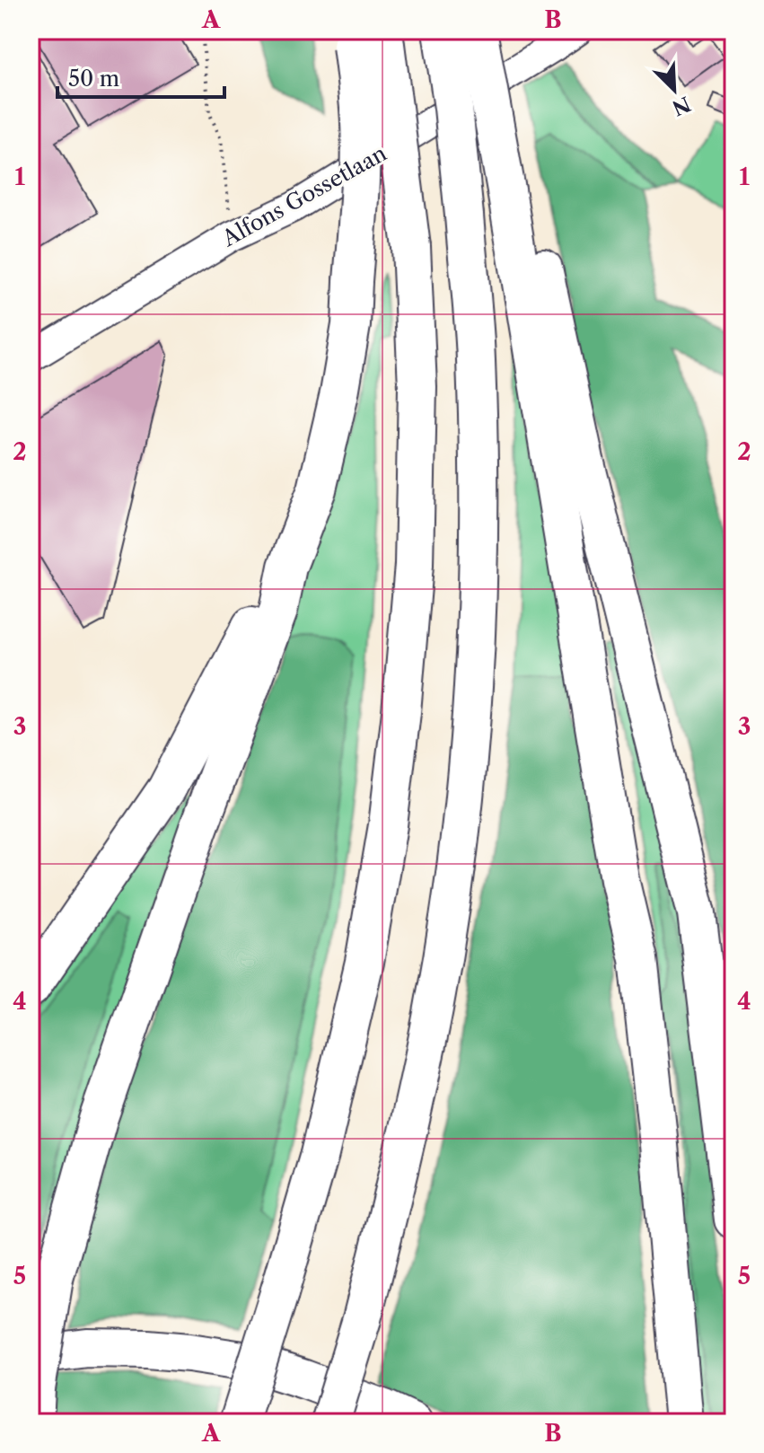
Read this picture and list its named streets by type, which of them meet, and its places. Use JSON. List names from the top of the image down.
{
  "streets": {
    "street": ["Alfons Gossetlaan"]
  },
  "scale_bar": "50 m",
  "north": "bottom right",
  "grid": {
    "columns": ["A", "B"],
    "rows": [
      "1",
      "2",
      "3",
      "4",
      "5"
    ]
  }
}
